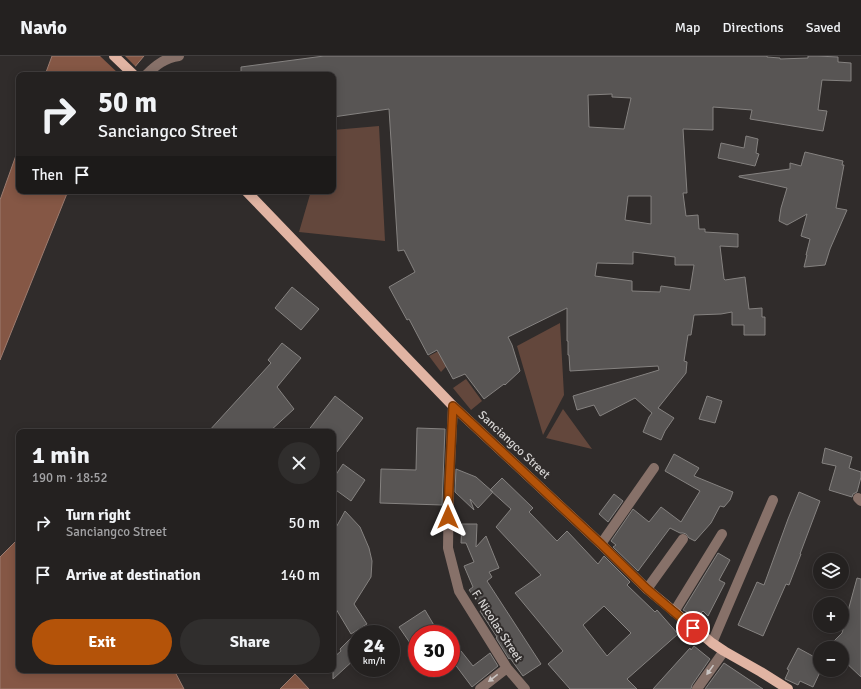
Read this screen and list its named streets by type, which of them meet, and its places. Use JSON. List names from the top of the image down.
{
  "streets": {
    "main road": ["Sanciangco Street"],
    "street": ["F. Nicolas Street"]
  },
  "crossings": [
    ["Sanciangco Street", "F. Nicolas Street"]
  ],
  "page": {
    "header": "Navio",
    "nav": ["Map", "Directions", "Saved"],
    "turn": ["50 m", "Sanciangco Street"],
    "then": "Then",
    "heading": ["1 min", "190 m · 18:52"],
    "list": [
      {
        "name": "Turn right",
        "note": "Sanciangco Street",
        "value": "50 m"
      },
      {
        "name": "Arrive at destination",
        "value": "140 m"
      }
    ],
    "map_buttons": ["+", "−"],
    "buttons": ["Exit", "Share"],
    "speed": "24 km/h",
    "limit": "30"
  }
}
